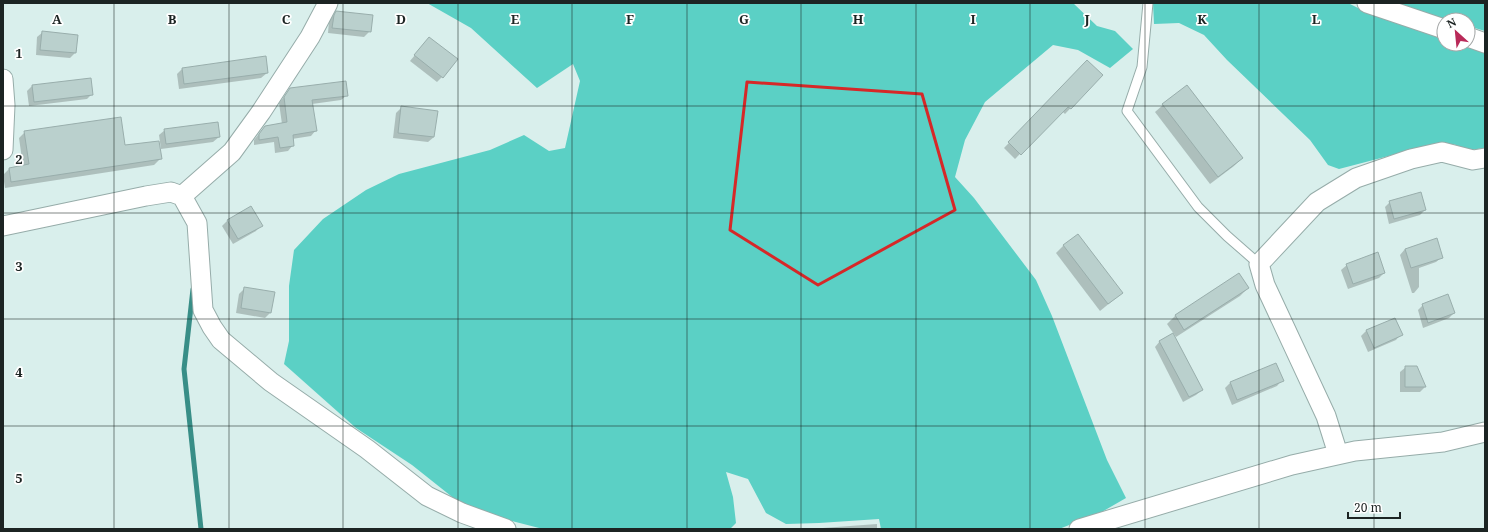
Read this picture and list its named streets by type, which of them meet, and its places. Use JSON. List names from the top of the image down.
{
  "scale_bar": "20 m",
  "north": "top left",
  "grid": {
    "columns": [
      "A",
      "B",
      "C",
      "D",
      "E",
      "F",
      "G",
      "H",
      "I",
      "J",
      "K",
      "L"
    ],
    "rows": [
      "1",
      "2",
      "3",
      "4",
      "5"
    ]
  }
}
